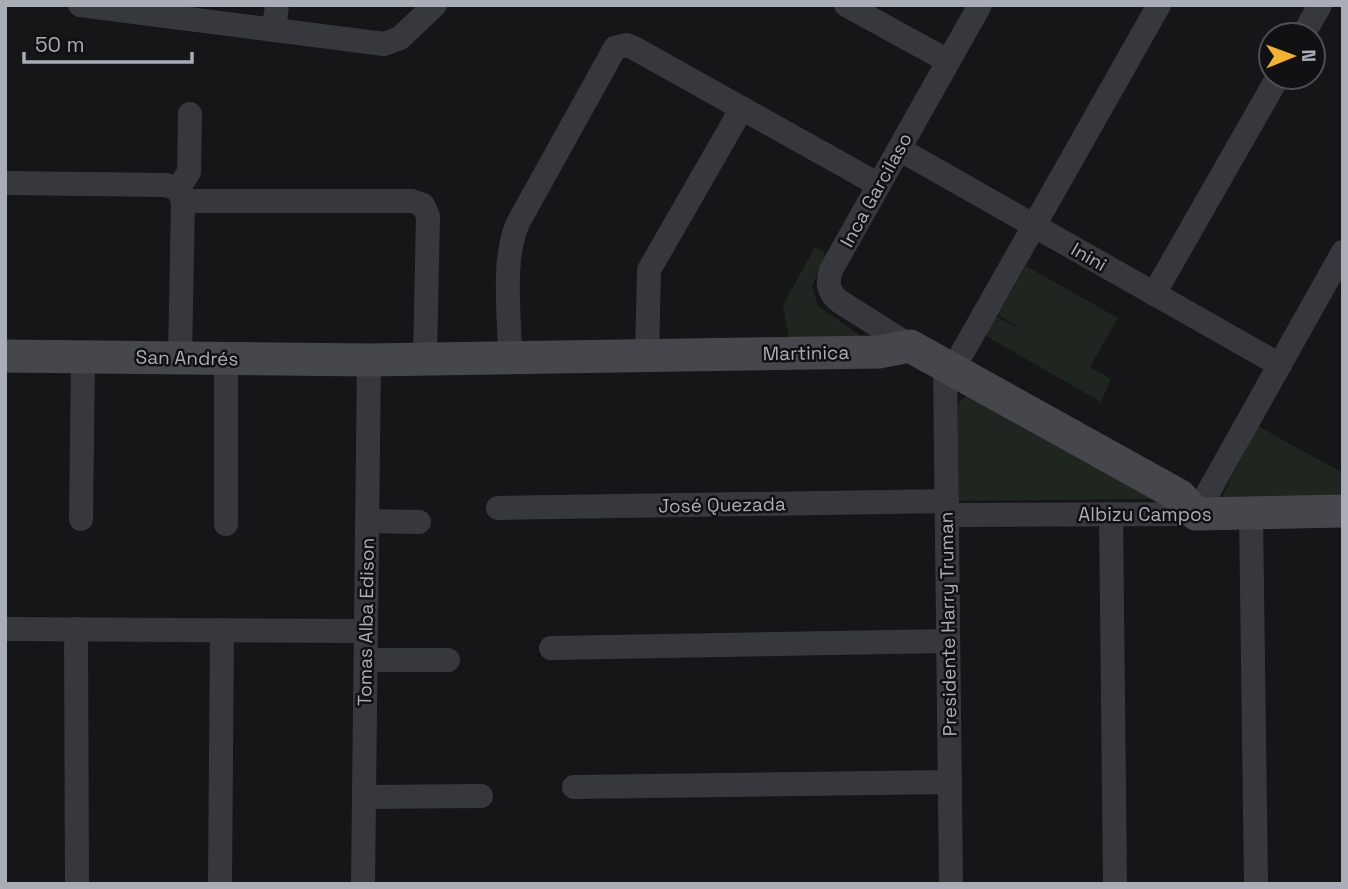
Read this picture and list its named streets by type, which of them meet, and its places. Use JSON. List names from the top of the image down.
{
  "streets": {
    "street": [
      "Inca Garcilaso",
      "Inini",
      "Martinica",
      "San Andrés",
      "José Quezada",
      "Albizu Campos",
      "Tomas Alba Edison",
      "Presidente Harry Truman"
    ]
  },
  "crossings": [
    ["Inca Garcilaso", "Inini"],
    ["Inca Garcilaso", "Martinica"],
    ["Martinica", "San Andrés"],
    ["Martinica", "Tomas Alba Edison"],
    ["San Andrés", "Tomas Alba Edison"],
    ["José Quezada", "Albizu Campos"],
    ["José Quezada", "Presidente Harry Truman"],
    ["Albizu Campos", "Presidente Harry Truman"]
  ],
  "scale_bar": "50 m",
  "north": "right"
}
